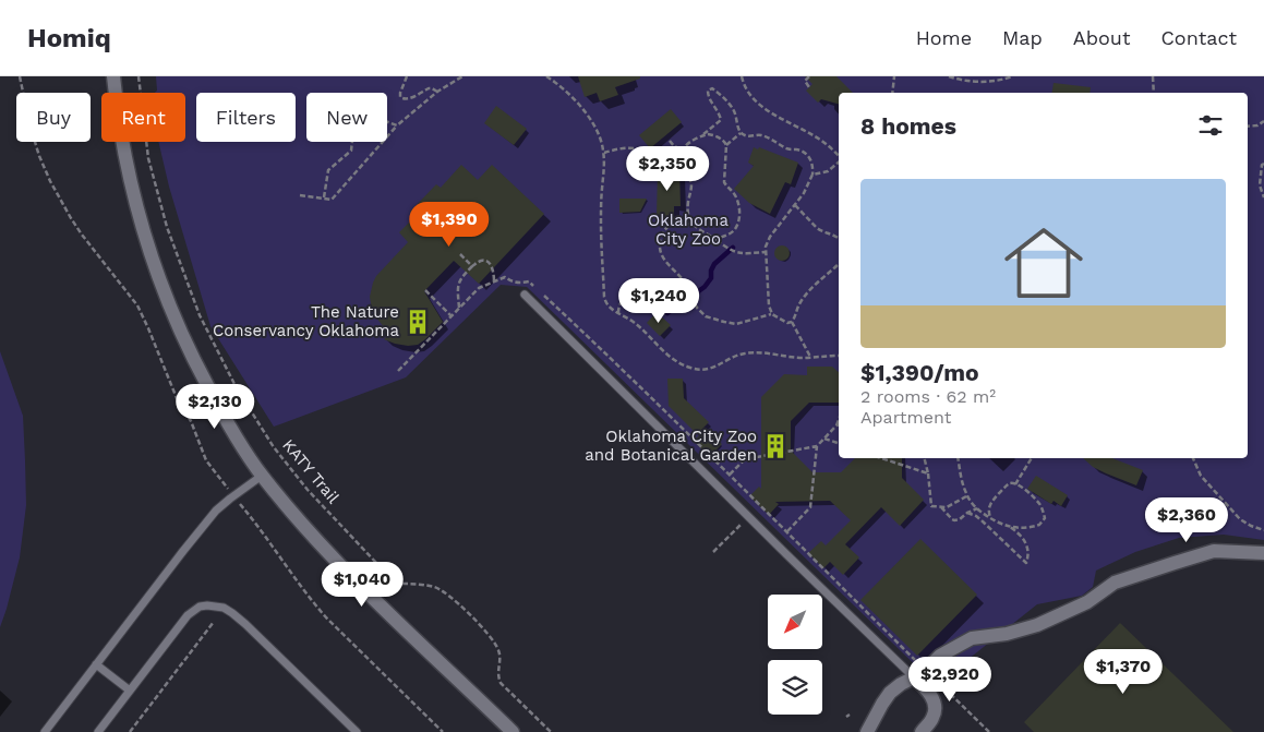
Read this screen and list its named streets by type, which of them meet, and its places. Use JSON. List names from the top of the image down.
{
  "streets": {
    "path": ["KATY Trail"]
  },
  "parks": ["Oklahoma City Zoo"],
  "places": {
    "building": ["The Nature Conservancy Oklahoma", "Oklahoma City Zoo and Botanical Garden"]
  },
  "north": "bottom left",
  "page": {
    "header": "Homiq",
    "nav": [
      "Home",
      "Map",
      "About",
      "Contact"
    ],
    "chip": [
      "Buy",
      "Rent",
      "Filters",
      "New"
    ],
    "heading": "8 homes",
    "price": [
      "$2,350",
      "$1,390",
      "$1,240",
      "$2,130",
      "$2,360",
      "$1,040",
      "$1,370",
      "$2,920"
    ],
    "list": [
      {
        "name": "$1,390/mo",
        "note": "2 rooms · 62 m² · Apartment"
      }
    ]
  }
}
